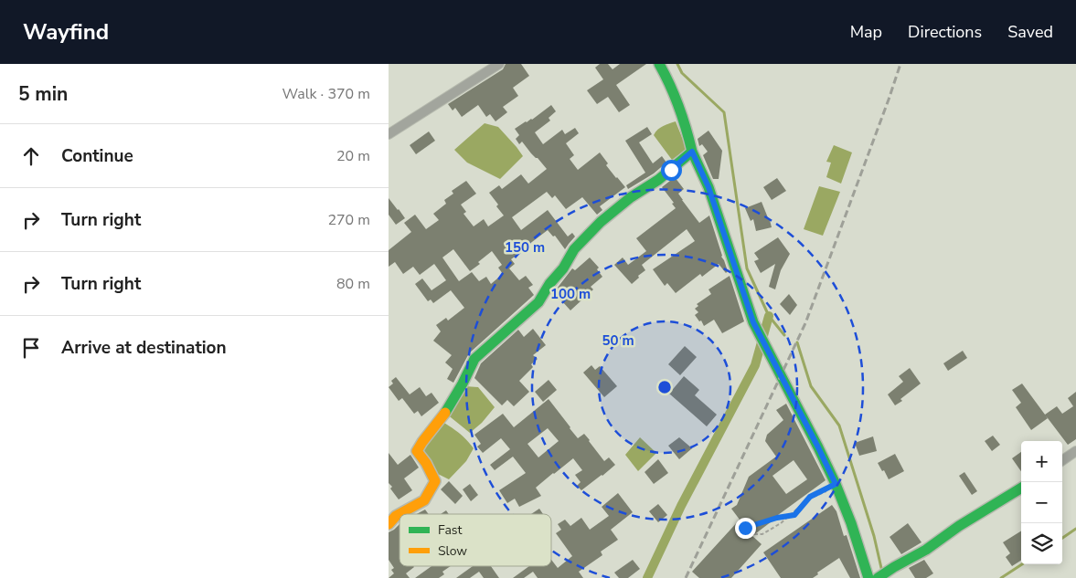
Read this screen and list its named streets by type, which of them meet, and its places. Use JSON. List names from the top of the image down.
{
  "legend": ["Fast", "Slow"],
  "page": {
    "header": "Wayfind",
    "nav": ["Map", "Directions", "Saved"],
    "heading": ["5 min", "Walk · 370 m"],
    "list": [
      ["Continue", "20 m"],
      ["Turn right", "270 m"],
      ["Turn right", "80 m"],
      "Arrive at destination"
    ],
    "map_buttons": ["+", "−"]
  },
  "rings": ["150 m", "100 m", "50 m"]
}
